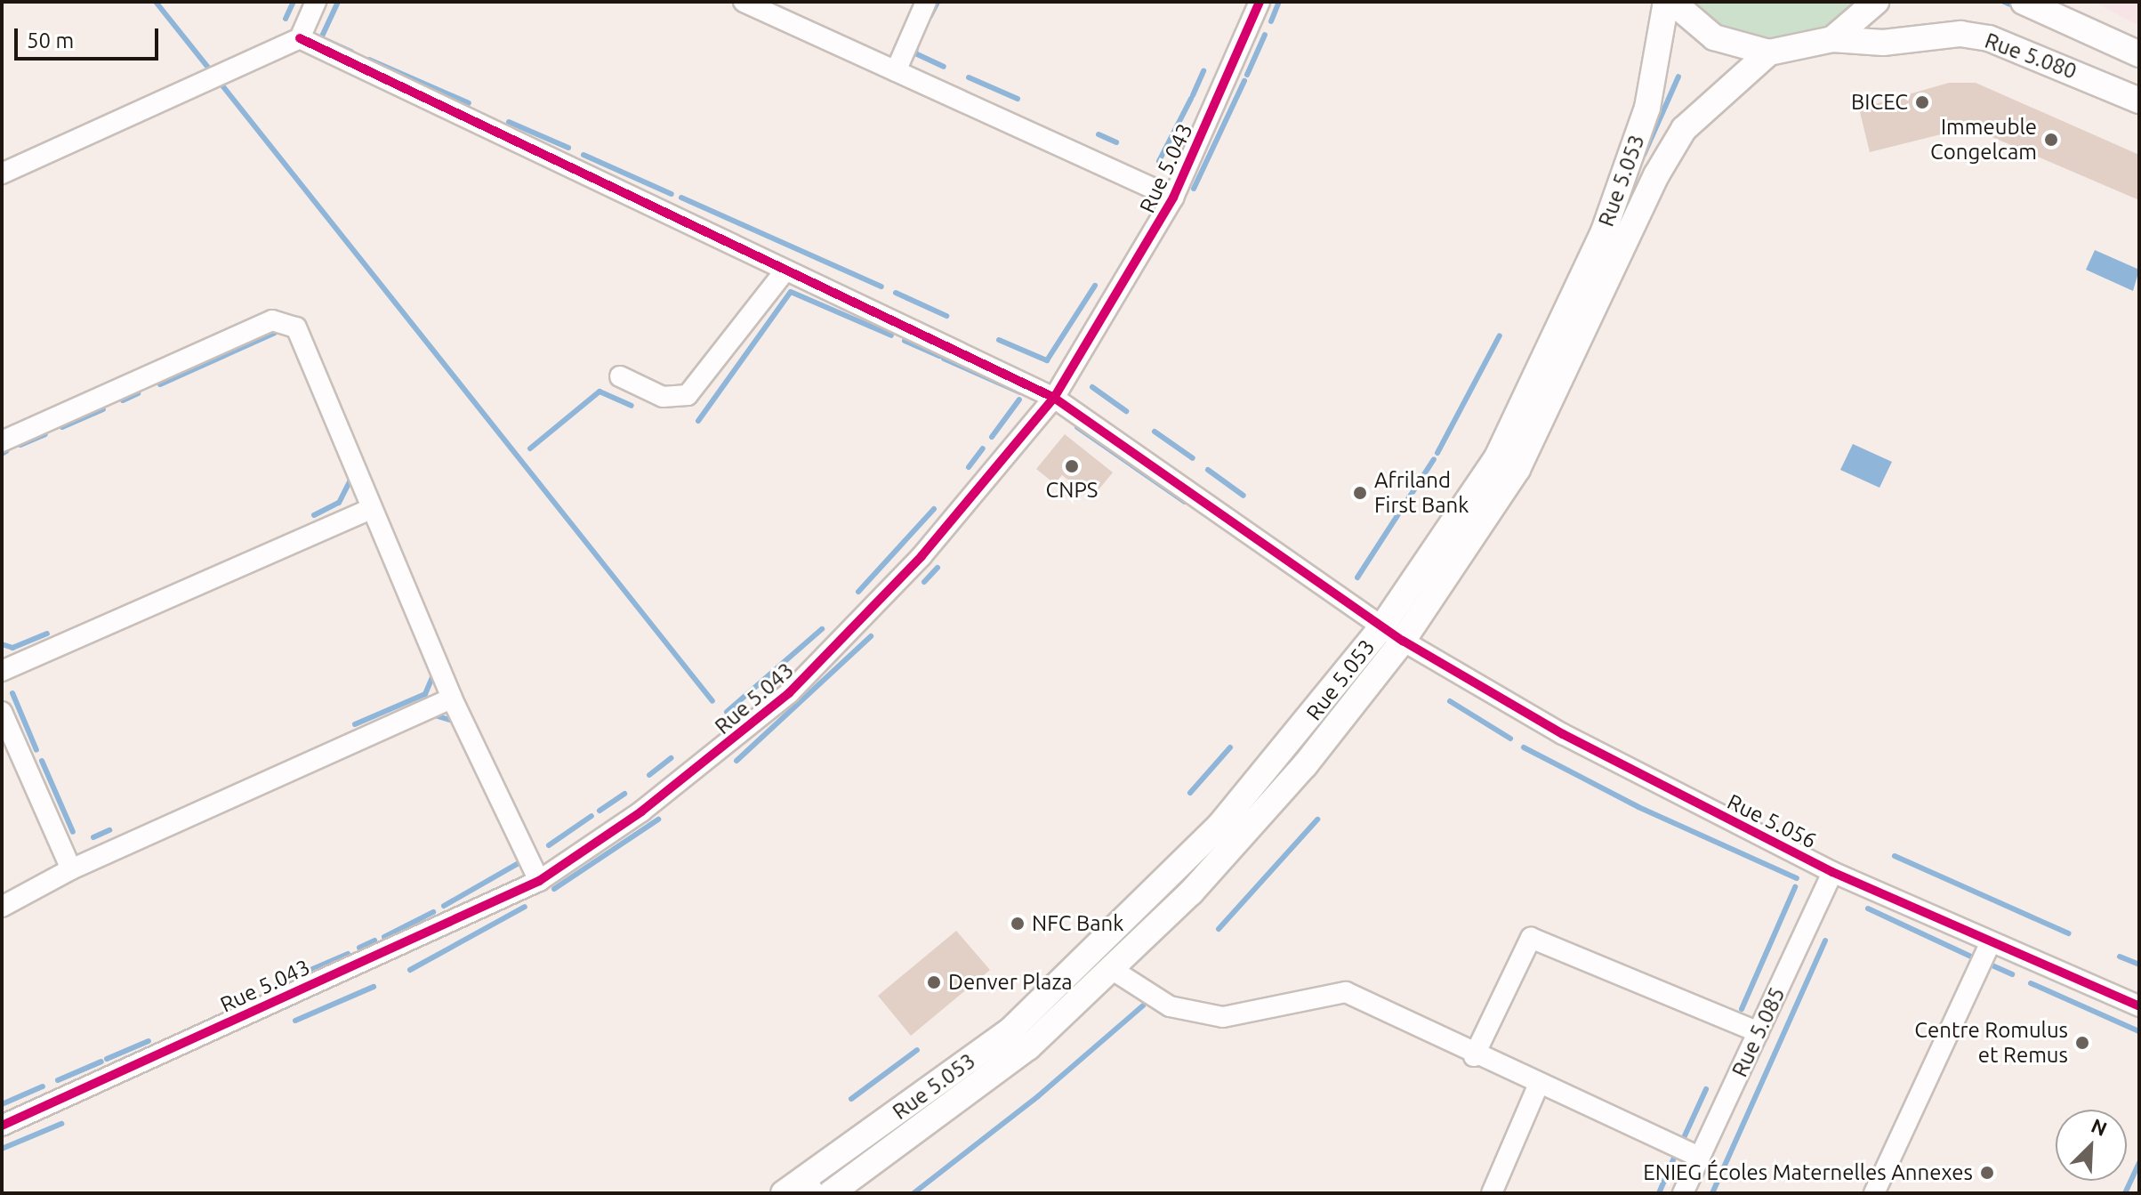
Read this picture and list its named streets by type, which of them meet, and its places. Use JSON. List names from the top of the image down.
{
  "streets": {
    "main road": ["Rue 5.080", "Rue 5.053"],
    "street": ["Rue 5.043", "Rue 5.056", "Rue 5.085"]
  },
  "crossings": [
    ["Rue 5.043", "Rue 5.056"],
    ["Rue 5.053", "Rue 5.056"],
    ["Rue 5.056", "Rue 5.085"]
  ],
  "places": [
    "BICEC",
    "Immeuble Congelcam",
    "CNPS",
    "Afriland First Bank",
    "NFC Bank",
    "Denver Plaza",
    "Centre Romulus et Remus",
    "ENIEG Écoles Maternelles Annexes"
  ],
  "scale_bar": "50 m",
  "north": "top right"
}
